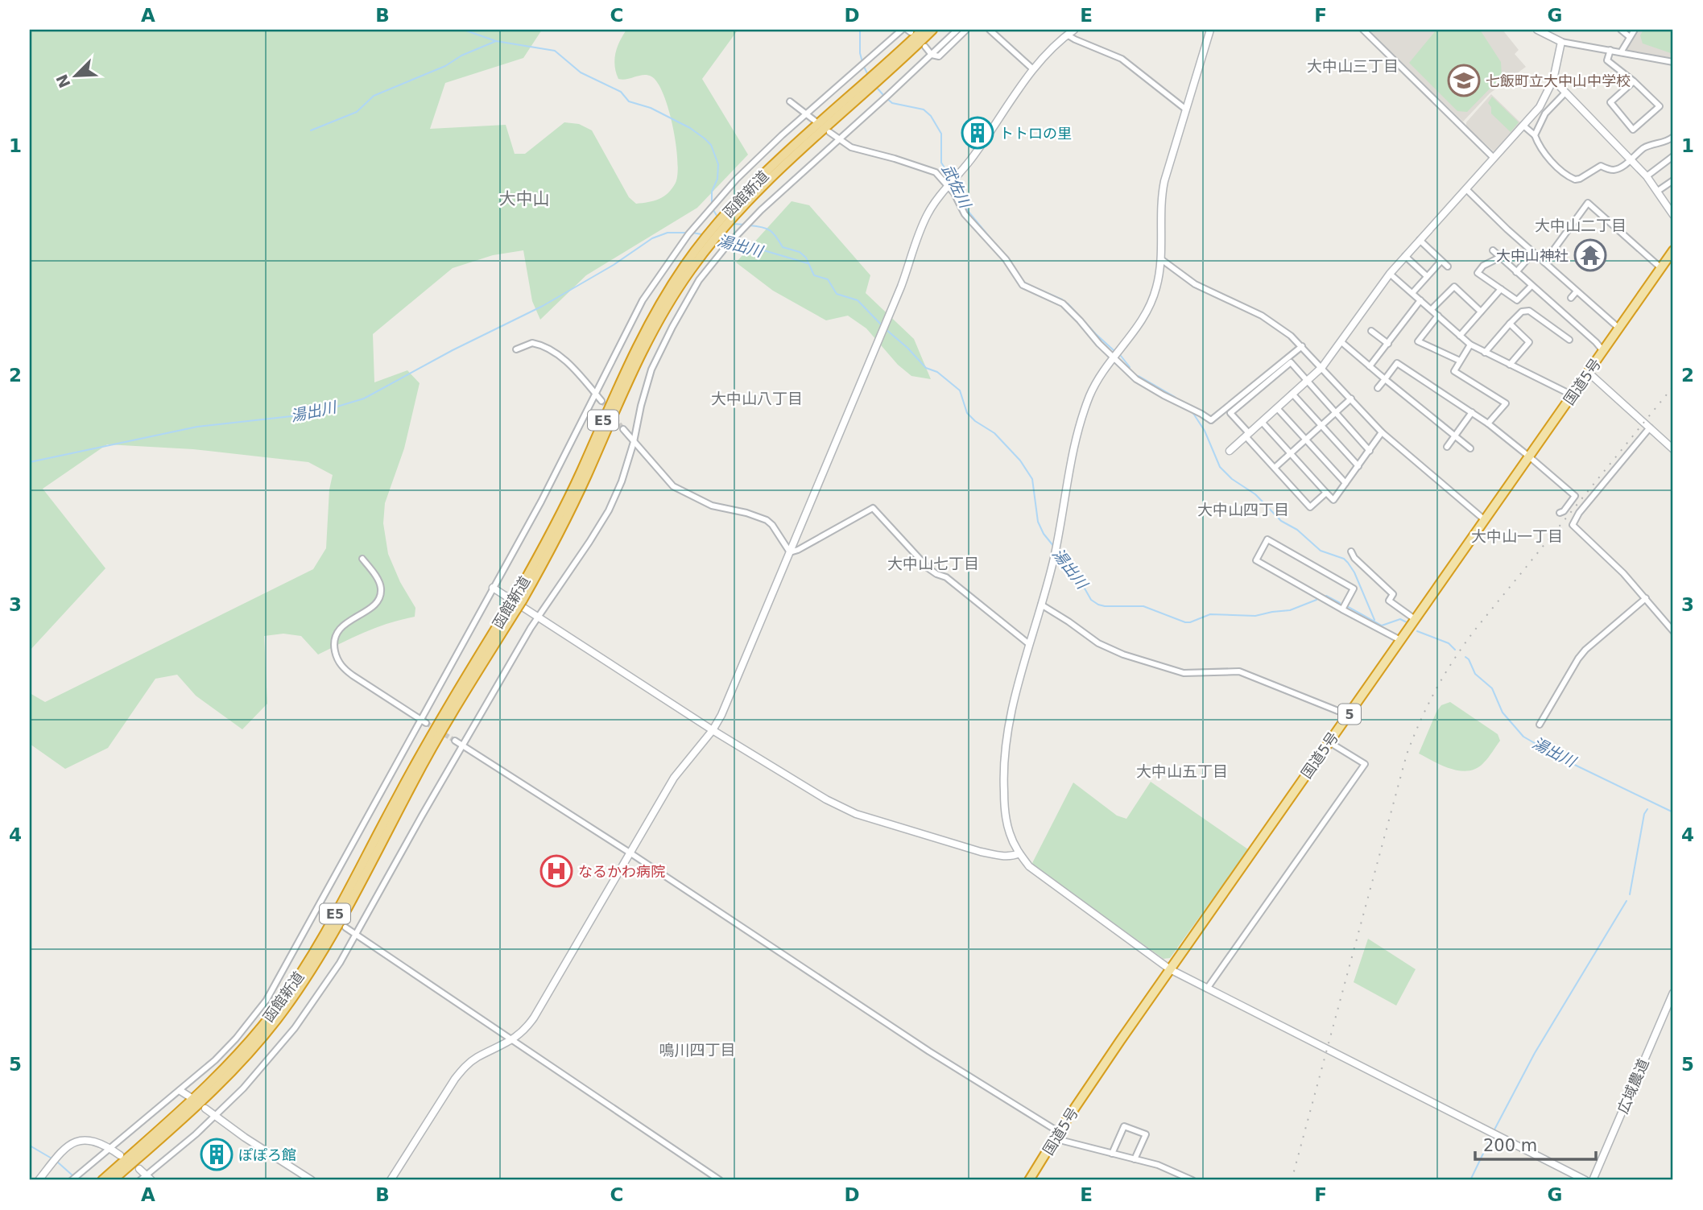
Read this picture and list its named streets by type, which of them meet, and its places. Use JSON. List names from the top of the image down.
{
  "streets": {
    "highway": [
      "函館新道",
      "国道5号",
      "E5",
      "5"
    ],
    "street": ["広域農道"]
  },
  "districts": [
    "大中山三丁目",
    "大中山",
    "大中山二丁目",
    "大中山八丁目",
    "大中山四丁目",
    "大中山一丁目",
    "大中山七丁目",
    "大中山五丁目",
    "鳴川四丁目"
  ],
  "water": ["武佐川", "湯出川"],
  "places": {
    "school or university": ["七飯町立大中山中学校"],
    "building": ["トトロの里", "ぽぽろ館"],
    "temple": ["大中山神社"],
    "hospital": ["なるかわ病院"]
  },
  "scale_bar": "200 m",
  "north": "bottom left",
  "grid": {
    "columns": [
      "A",
      "B",
      "C",
      "D",
      "E",
      "F",
      "G"
    ],
    "rows": [
      "1",
      "2",
      "3",
      "4",
      "5"
    ]
  }
}
